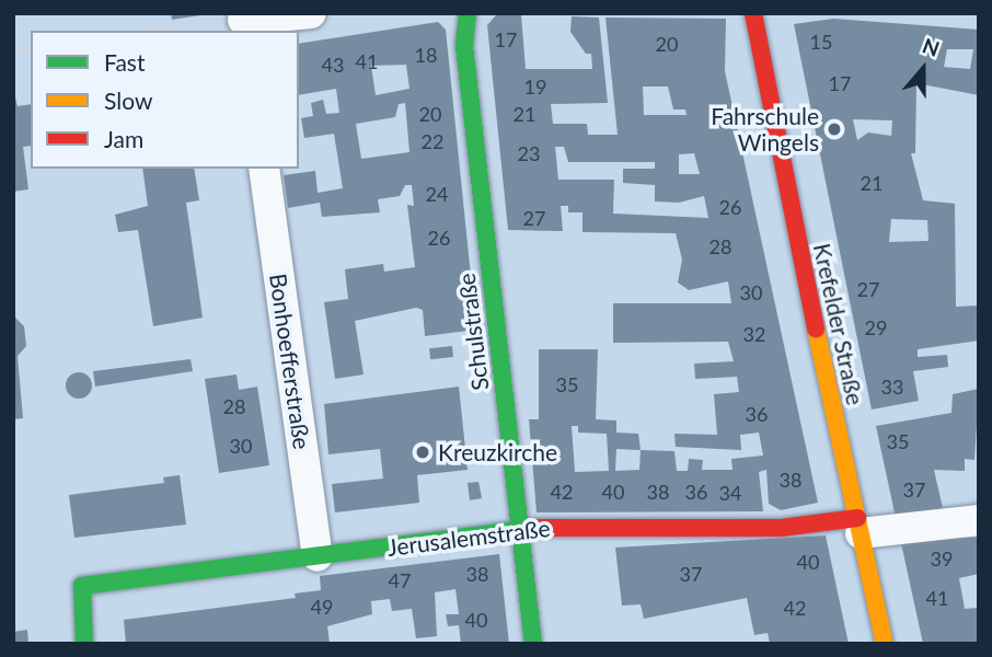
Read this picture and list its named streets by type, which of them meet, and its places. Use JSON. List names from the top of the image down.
{
  "streets": {
    "street": [
      "Krefelder Straße",
      "Schulstraße",
      "Bonhoefferstraße",
      "Jerusalemstraße"
    ]
  },
  "crossings": [
    ["Krefelder Straße", "Jerusalemstraße"],
    ["Schulstraße", "Jerusalemstraße"],
    ["Bonhoefferstraße", "Jerusalemstraße"]
  ],
  "places": ["Fahrschule Wingels", "Kreuzkirche"],
  "house_numbers": [
    "17",
    "15",
    "20",
    "18",
    "41",
    "43",
    "17",
    "19",
    "20",
    "21",
    "22",
    "23",
    "21",
    "24",
    "26",
    "27",
    "26",
    "28",
    "27",
    "30",
    "29",
    "32",
    "35",
    "33",
    "28",
    "36",
    "35",
    "30",
    "38",
    "37",
    "42",
    "40",
    "38",
    "36",
    "34",
    "39",
    "40",
    "38",
    "37",
    "47",
    "41",
    "49",
    "42",
    "40"
  ],
  "legend": ["Fast", "Slow", "Jam"],
  "north": "top"
}
